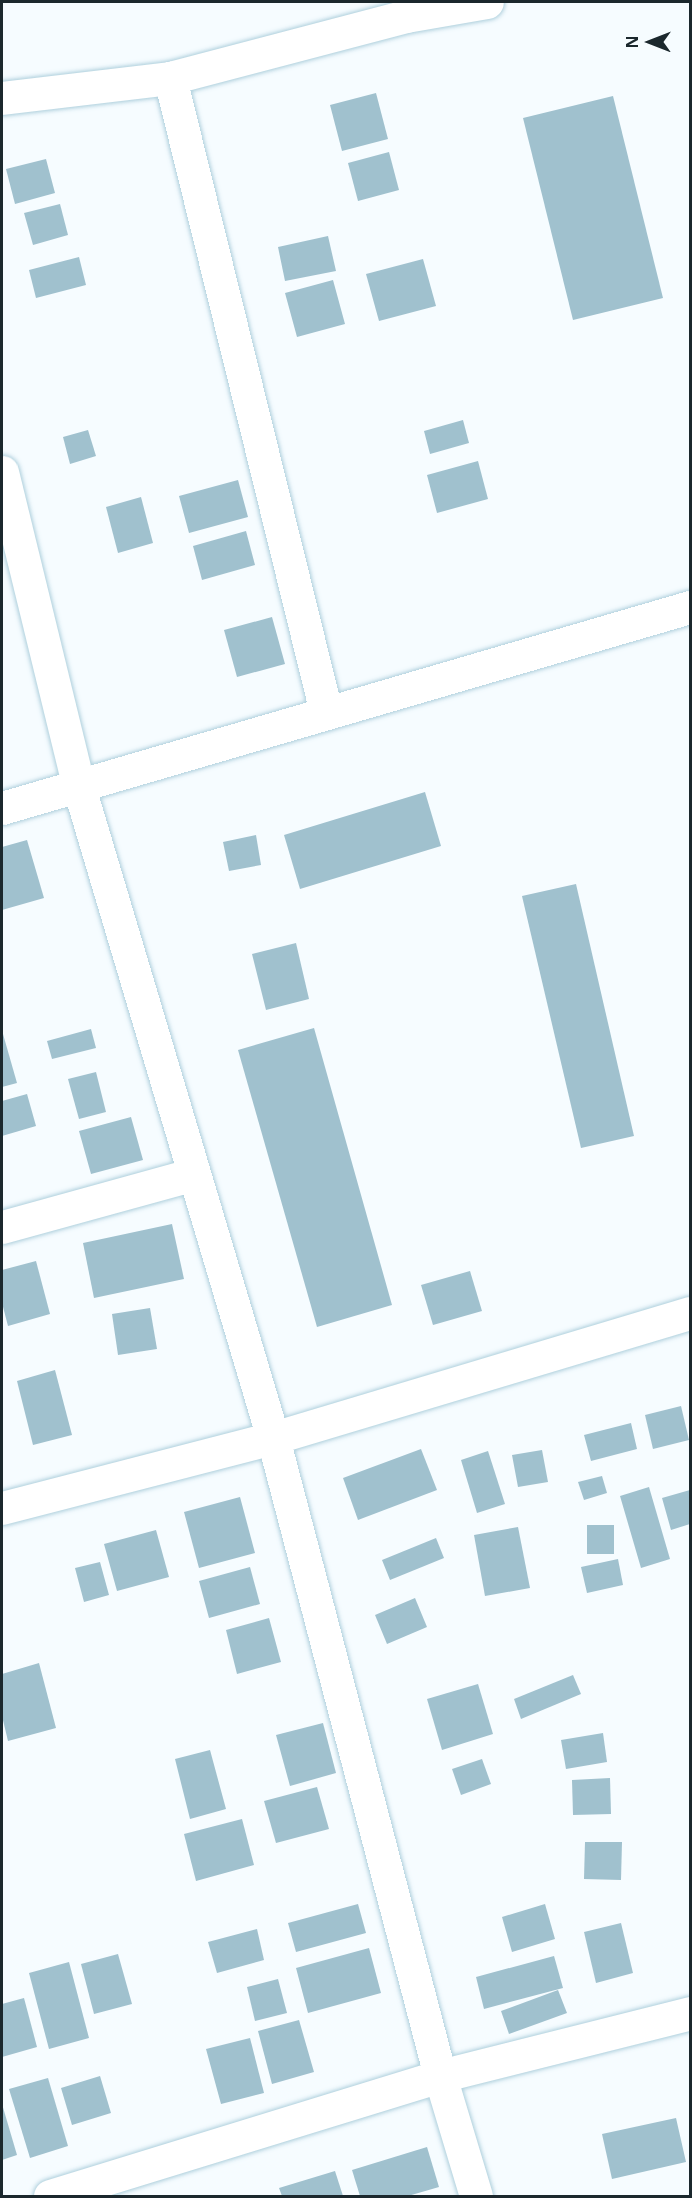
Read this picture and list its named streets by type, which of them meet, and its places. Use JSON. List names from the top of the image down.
{
  "north": "left"
}
